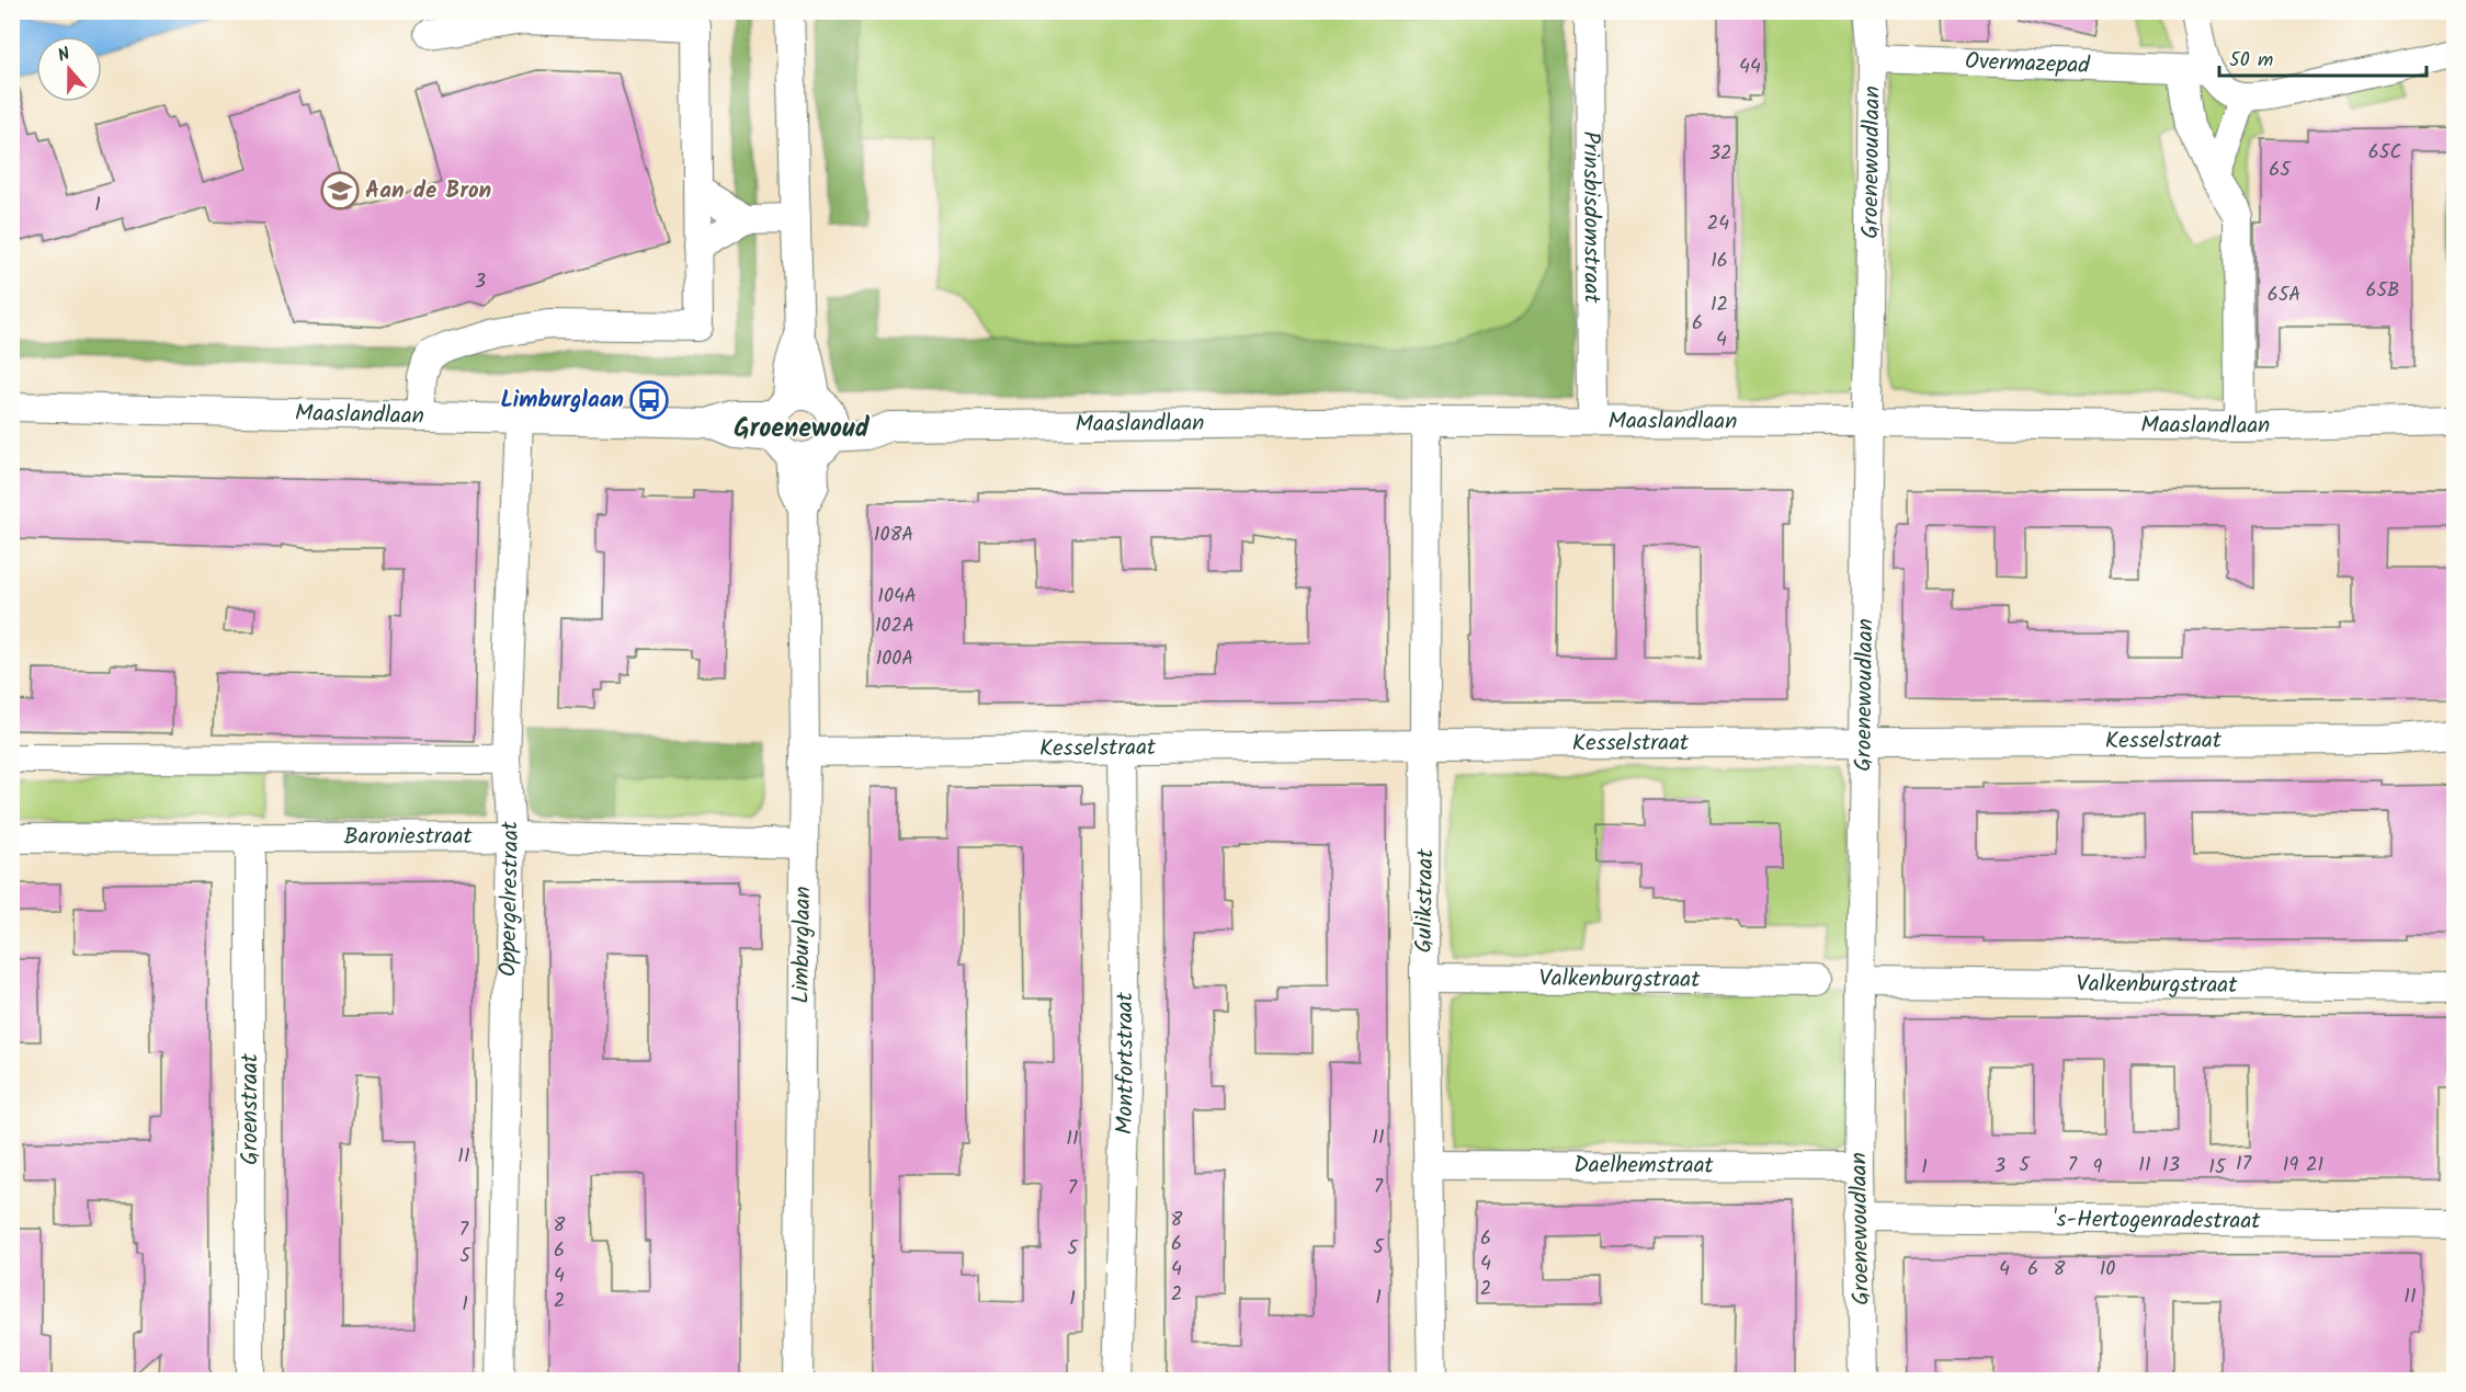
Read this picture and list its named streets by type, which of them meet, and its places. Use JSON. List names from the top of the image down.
{
  "streets": {
    "street": [
      "Overmazepad",
      "Groenewoudlaan",
      "Prinsbisdomstraat",
      "Maaslandlaan",
      "Kesselstraat",
      "Baroniestraat",
      "Oppergelrestraat",
      "Gulikstraat",
      "Limburglaan",
      "Valkenburgstraat",
      "Montfortstraat",
      "Groenstraat",
      "Daelhemstraat",
      "'s-Hertogenradestraat"
    ]
  },
  "crossings": [
    ["Overmazepad", "Groenewoudlaan"],
    ["Groenewoudlaan", "Maaslandlaan"],
    ["Groenewoudlaan", "Kesselstraat"],
    ["Groenewoudlaan", "Valkenburgstraat"],
    ["Groenewoudlaan", "Daelhemstraat"],
    ["Groenewoudlaan", "'s-Hertogenradestraat"],
    ["Prinsbisdomstraat", "Maaslandlaan"],
    ["Maaslandlaan", "Oppergelrestraat"],
    ["Maaslandlaan", "Gulikstraat"],
    ["Maaslandlaan", "Limburglaan"],
    ["Kesselstraat", "Gulikstraat"],
    ["Kesselstraat", "Limburglaan"],
    ["Kesselstraat", "Montfortstraat"],
    ["Baroniestraat", "Oppergelrestraat"],
    ["Baroniestraat", "Limburglaan"],
    ["Baroniestraat", "Groenstraat"],
    ["Gulikstraat", "Valkenburgstraat"],
    ["Gulikstraat", "Daelhemstraat"]
  ],
  "districts": ["Groenewoud"],
  "places": {
    "school or university": ["Aan de Bron"],
    "bus stop": ["Limburglaan"]
  },
  "house_numbers": [
    "44",
    "65C",
    "32",
    "65",
    "1",
    "24",
    "16",
    "3",
    "65B",
    "65A",
    "12",
    "6",
    "4",
    "108A",
    "104A",
    "102A",
    "100A",
    "11",
    "11",
    "11",
    "17",
    "5",
    "7",
    "11",
    "13",
    "19",
    "21",
    "3",
    "1",
    "9",
    "15",
    "7",
    "7",
    "8",
    "8",
    "7",
    "6",
    "6",
    "5",
    "5",
    "6",
    "5",
    "4",
    "4",
    "4",
    "6",
    "8",
    "10",
    "4",
    "2",
    "2",
    "11",
    "1",
    "1",
    "2",
    "1"
  ],
  "scale_bar": "50 m",
  "north": "top"
}
